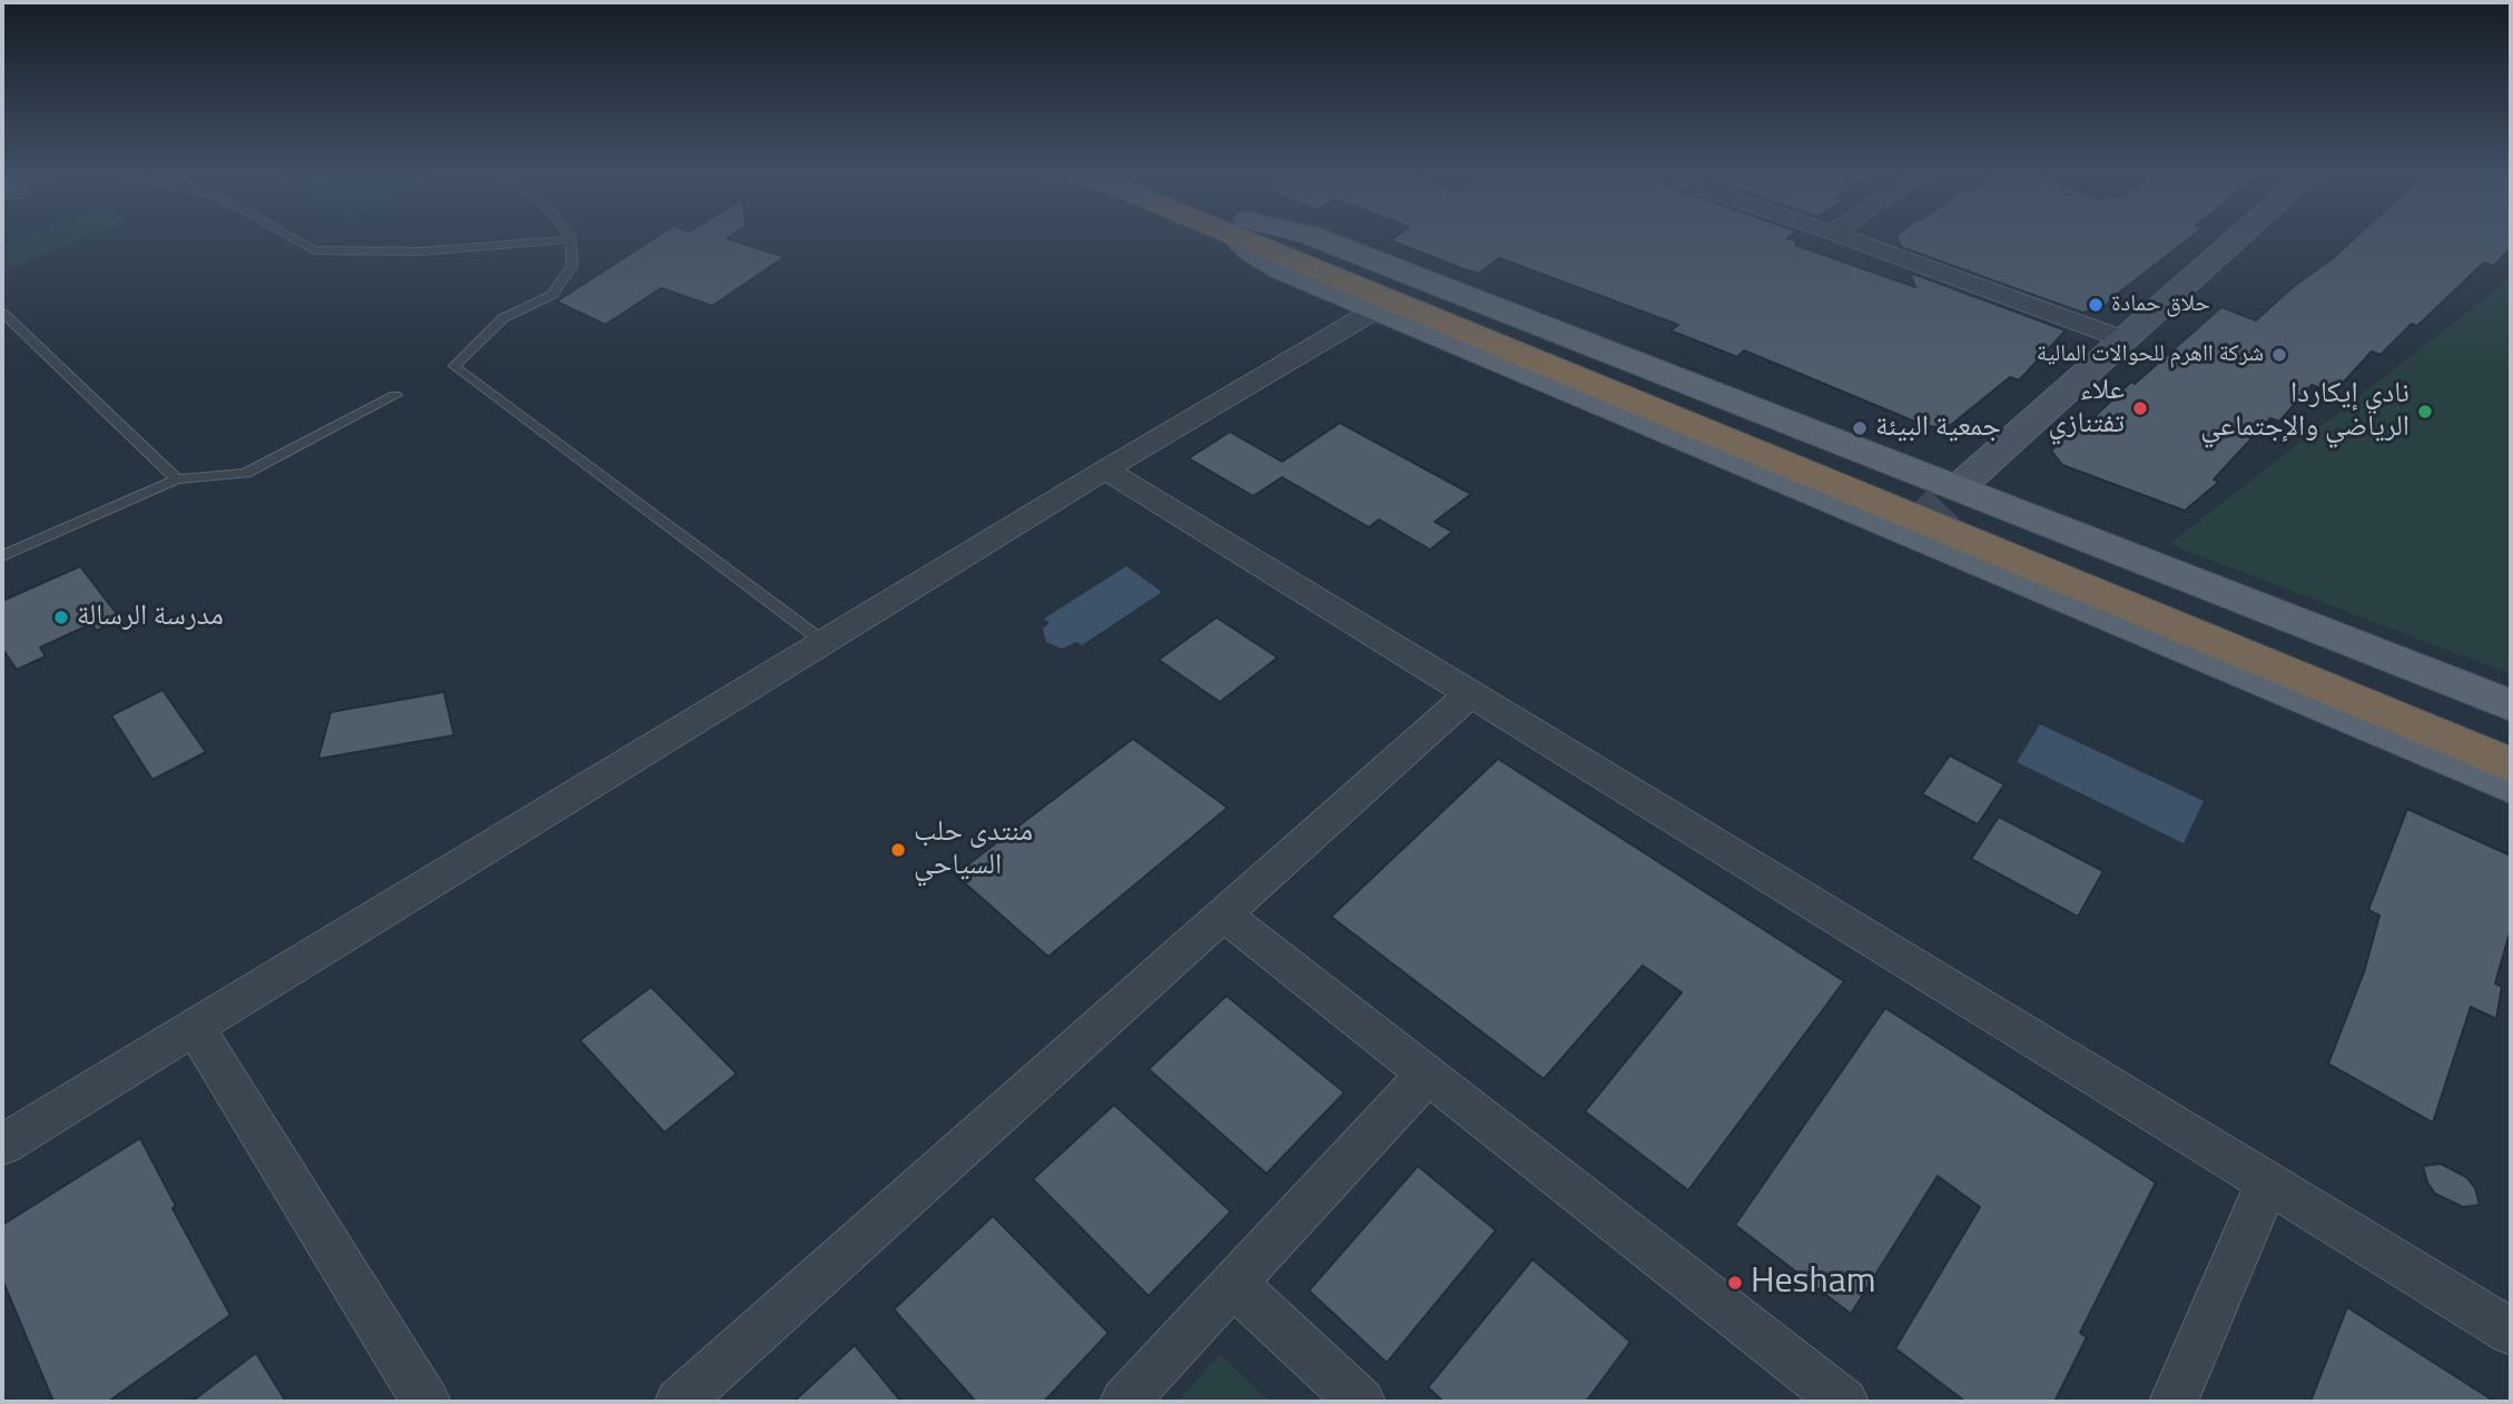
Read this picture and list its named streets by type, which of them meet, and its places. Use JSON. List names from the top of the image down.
{
  "places": [
    "حلاق حمادة",
    "شركة ااهرم للحوالات المالية",
    "علاء تفتنازي",
    "نادي إيكاردا الرياضي والإجتماعي",
    "جمعية البيئة",
    "مدرسة الرسالة",
    "منتدى حلب السياحي",
    "Hesham"
  ]
}
